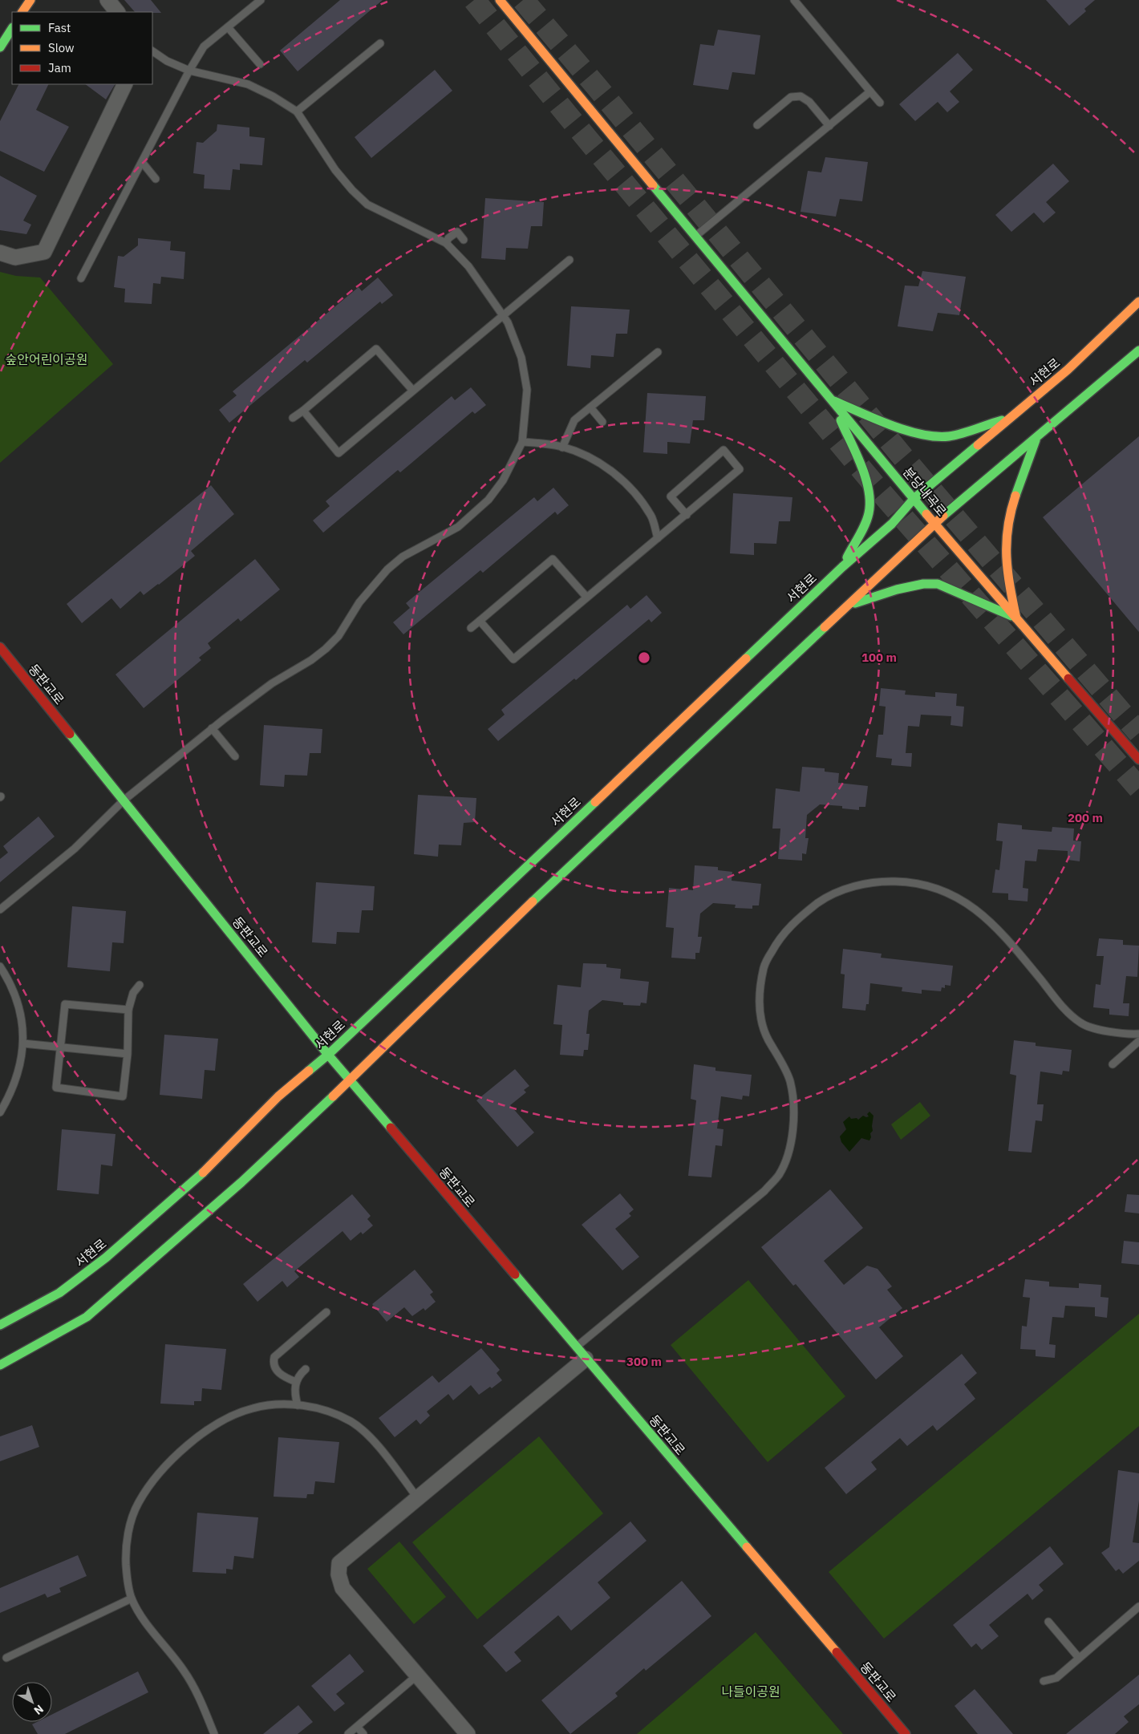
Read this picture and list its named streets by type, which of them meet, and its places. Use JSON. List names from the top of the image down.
{
  "streets": {
    "main road": ["서현로", "분당내곡로", "동판교로"]
  },
  "crossings": [
    ["서현로", "분당내곡로"],
    ["서현로", "동판교로"]
  ],
  "parks": ["숲안어린이공원", "나들이공원"],
  "legend": ["Fast", "Slow", "Jam"],
  "north": "bottom right",
  "rings": ["100 m", "200 m", "300 m"]
}
